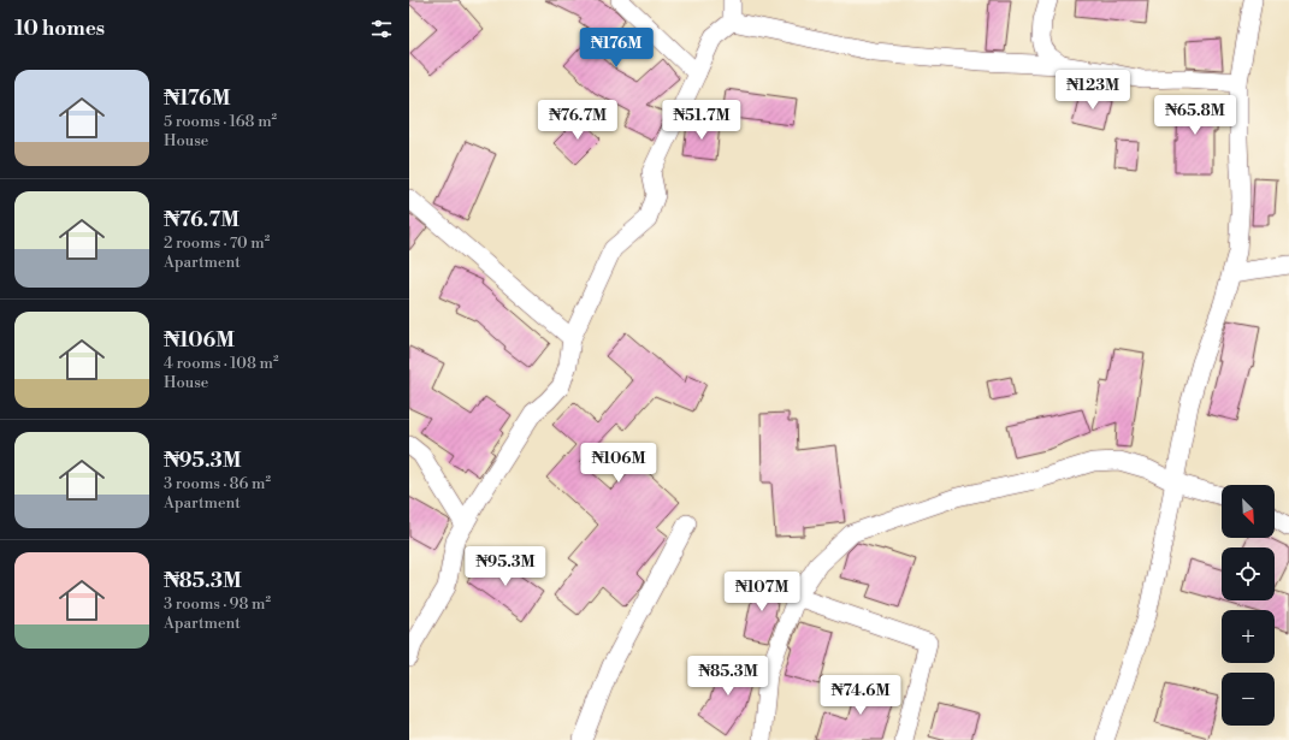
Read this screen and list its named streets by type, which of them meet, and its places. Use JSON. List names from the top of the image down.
{
  "north": "bottom right",
  "page": {
    "heading": "10 homes",
    "price": [
      "₦176M",
      "₦123M",
      "₦65.8M",
      "₦76.7M",
      "₦51.7M",
      "₦106M",
      "₦95.3M",
      "₦107M",
      "₦85.3M",
      "₦74.6M"
    ],
    "list": [
      {
        "name": "₦176M",
        "note": "5 rooms · 168 m² · House"
      },
      {
        "name": "₦76.7M",
        "note": "2 rooms · 70 m² · Apartment"
      },
      {
        "name": "₦106M",
        "note": "4 rooms · 108 m² · House"
      },
      {
        "name": "₦95.3M",
        "note": "3 rooms · 86 m² · Apartment"
      },
      {
        "name": "₦85.3M",
        "note": "3 rooms · 98 m² · Apartment"
      }
    ],
    "map_buttons": ["+", "−"]
  }
}
